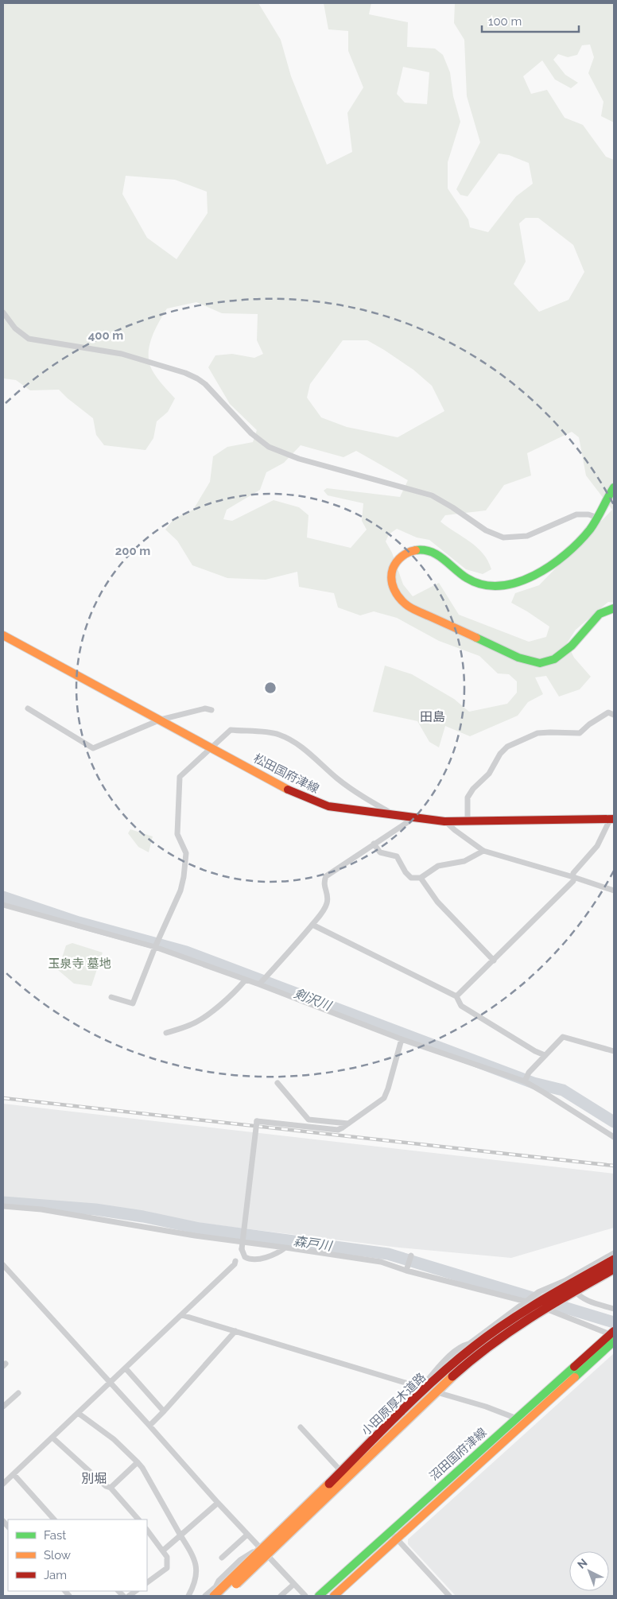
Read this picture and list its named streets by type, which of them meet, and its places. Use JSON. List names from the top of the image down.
{
  "streets": {
    "main road": ["松田国府津線", "小田原厚木道路", "沼田国府津線"]
  },
  "districts": ["田島", "別堀"],
  "water": ["剣沢川", "森戸川"],
  "parks": ["玉泉寺 墓地"],
  "legend": ["Fast", "Slow", "Jam"],
  "scale_bar": "100 m",
  "north": "top left",
  "rings": ["400 m", "200 m"]
}
